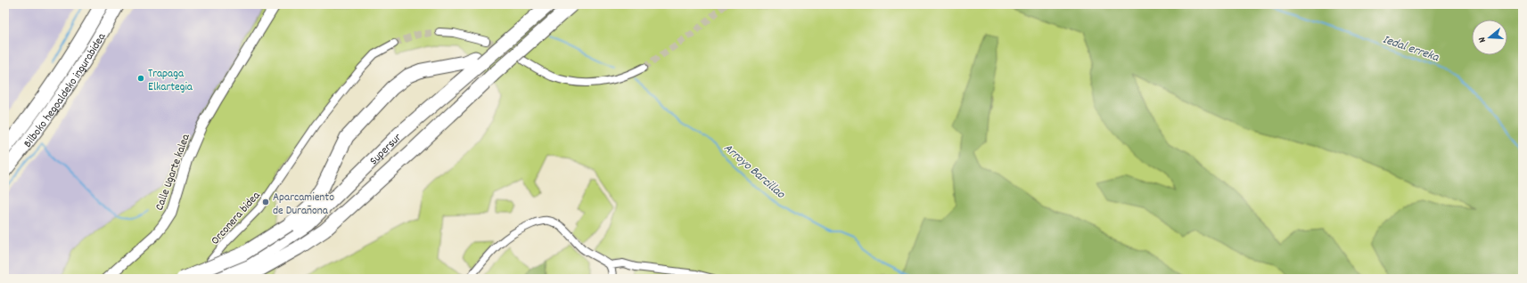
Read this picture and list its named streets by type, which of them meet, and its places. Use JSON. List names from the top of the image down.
{
  "streets": {
    "highway": ["Bilboko hegoaldeko ingurabidea", "Supersur"],
    "street": ["Calle Ugarte kalea", "Orconera bidea"]
  },
  "water": ["Iedal erreka", "Arroyo Barcillao"],
  "places": ["Trapaga Elkartegia", "Aparcamiento de Durañona"],
  "north": "left"
}
